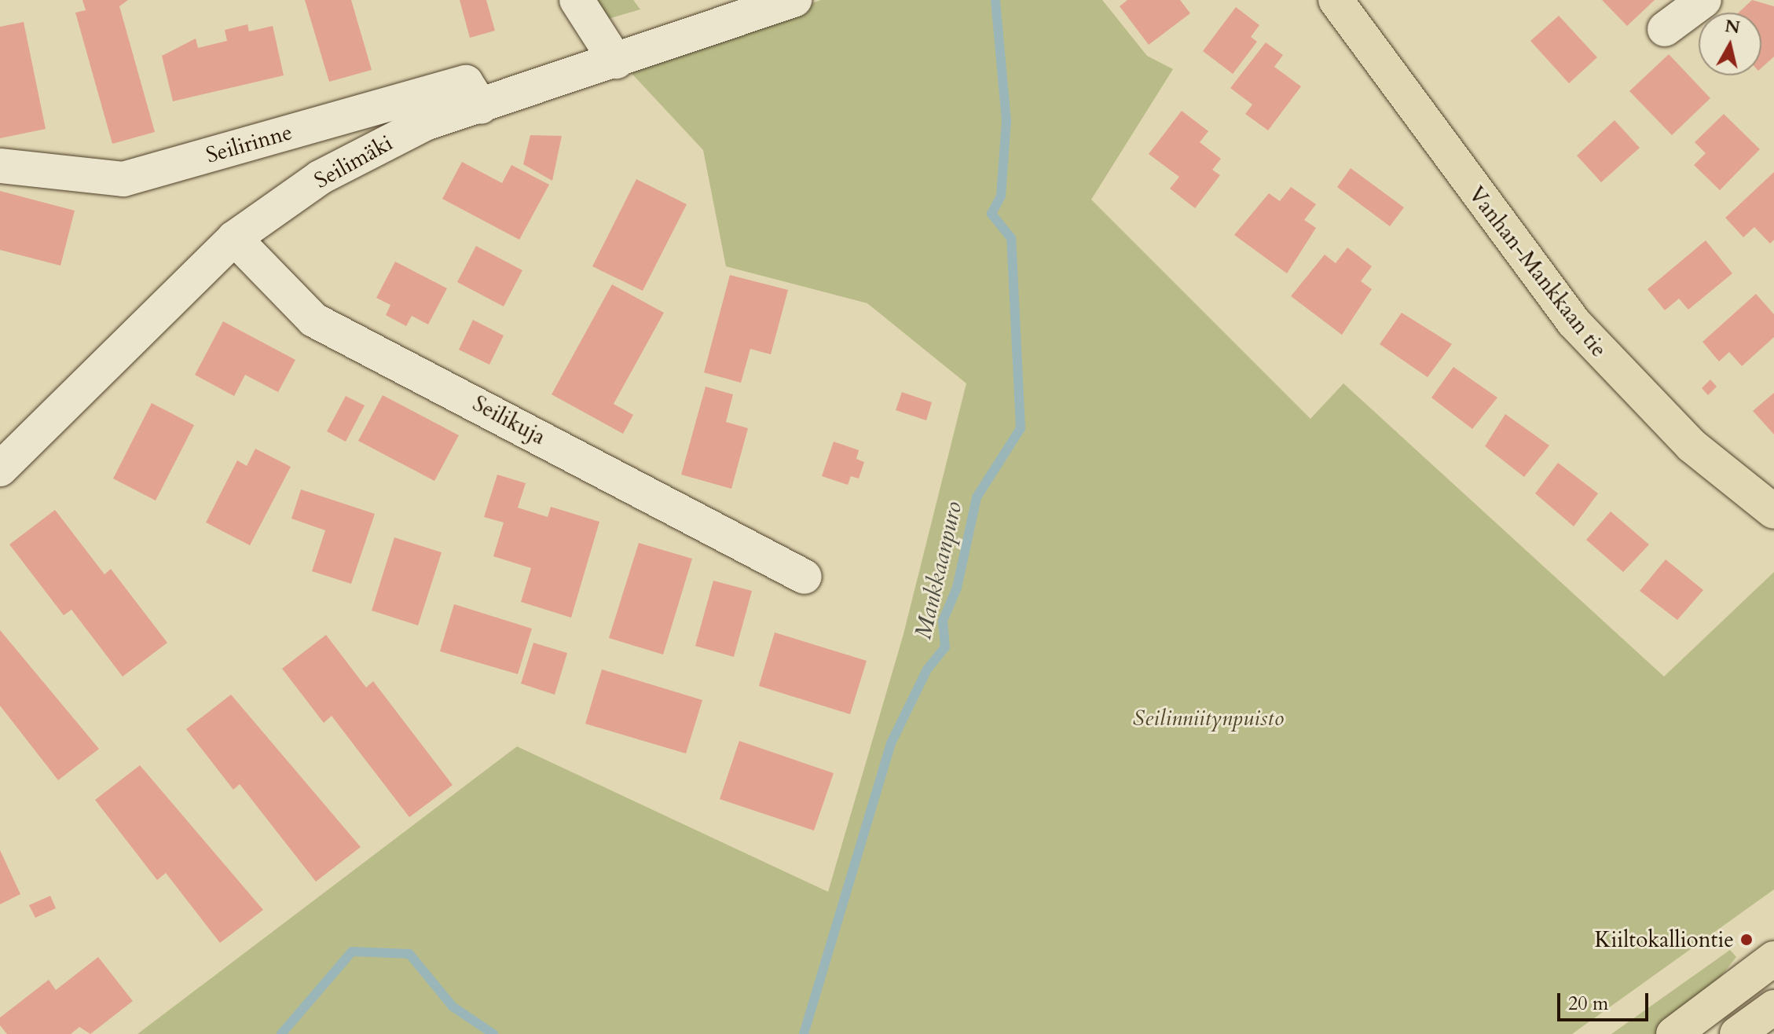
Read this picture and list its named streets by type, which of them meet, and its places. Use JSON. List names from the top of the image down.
{
  "streets": {
    "main road": ["Vanhan-Mankkaan tie"],
    "street": ["Seilirinne", "Seilimäki", "Seilikuja"]
  },
  "crossings": [
    ["Seilirinne", "Seilimäki"],
    ["Seilimäki", "Seilikuja"]
  ],
  "water": ["Mankkaanpuro"],
  "parks": ["Seilinniitynpuisto"],
  "places": ["Kiiltokalliontie"],
  "scale_bar": "20 m",
  "north": "top"
}
